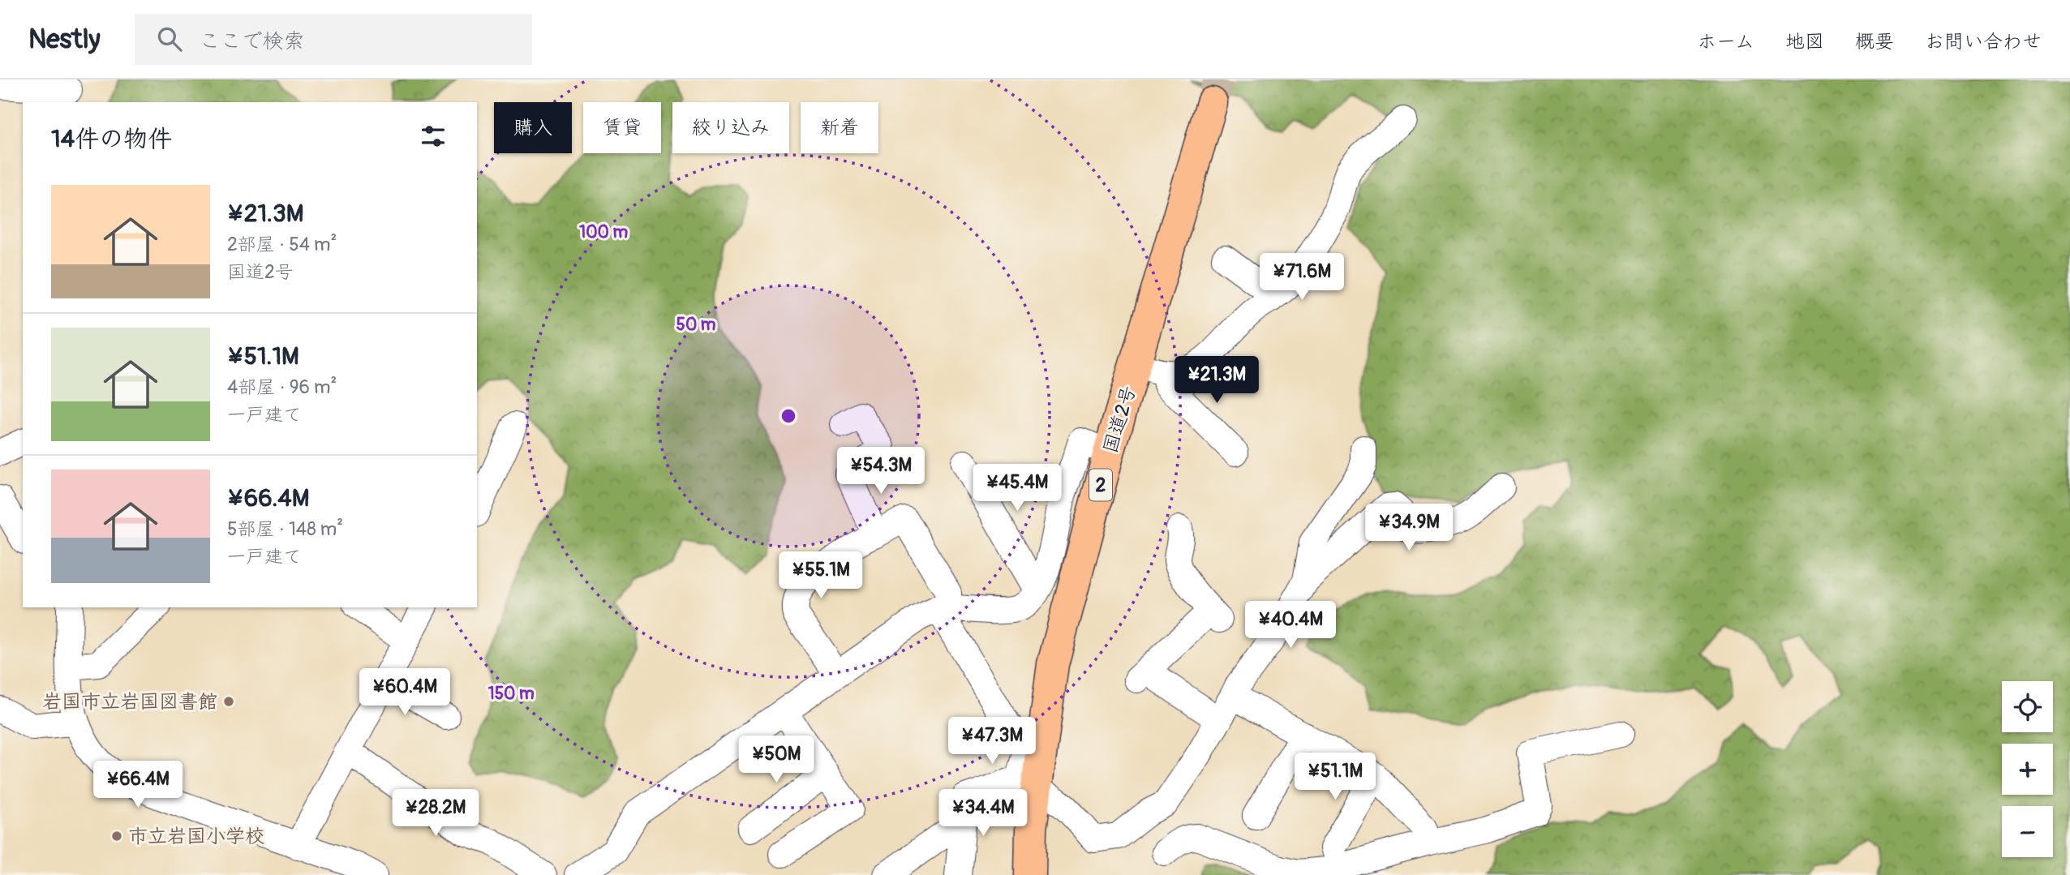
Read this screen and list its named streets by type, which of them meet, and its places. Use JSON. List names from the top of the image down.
{
  "streets": {
    "highway": ["国道2号", "2"]
  },
  "places": ["岩国市立岩国図書館", "市立岩国小学校"],
  "page": {
    "header": "Nestly",
    "search": "ここで検索",
    "nav": [
      "ホーム",
      "地図",
      "概要",
      "お問い合わせ"
    ],
    "chip": [
      "購入",
      "賃貸",
      "絞り込み",
      "新着"
    ],
    "heading": "14件の物件",
    "list": [
      {
        "name": "¥21.3M",
        "note": "2部屋 · 54 m² · 国道2号"
      },
      {
        "name": "¥51.1M",
        "note": "4部屋 · 96 m² · 一戸建て"
      },
      {
        "name": "¥66.4M",
        "note": "5部屋 · 148 m² · 一戸建て"
      }
    ],
    "price": [
      "¥71.6M",
      "¥21.3M",
      "¥54.3M",
      "¥45.4M",
      "¥34.9M",
      "¥55.1M",
      "¥40.4M",
      "¥60.4M",
      "¥47.3M",
      "¥50M",
      "¥51.1M",
      "¥66.4M",
      "¥28.2M",
      "¥34.4M"
    ],
    "map_buttons": ["+", "−"]
  },
  "rings": ["100 m", "50 m", "150 m"]
}
